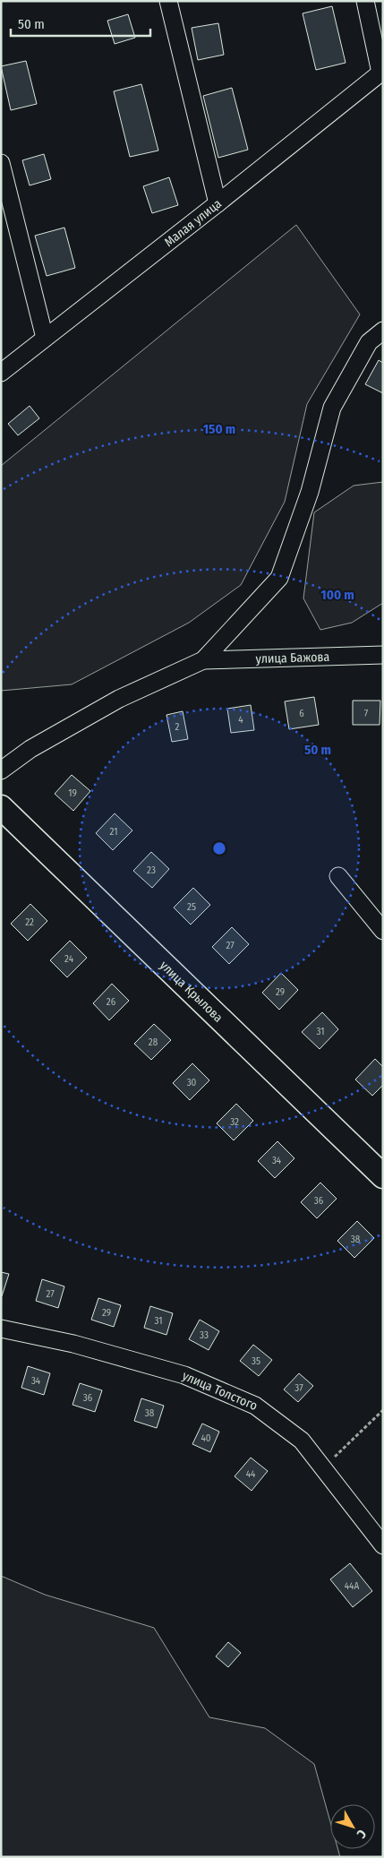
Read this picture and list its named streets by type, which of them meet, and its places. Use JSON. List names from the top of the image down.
{
  "streets": {
    "main road": ["улица Крылова"],
    "street": ["Малая улица", "улица Бажова", "улица Толстого"]
  },
  "house_numbers": [
    "6",
    "7",
    "4",
    "2",
    "19",
    "21",
    "23",
    "25",
    "22",
    "27",
    "24",
    "29",
    "26",
    "31",
    "28",
    "30",
    "32",
    "34",
    "36",
    "38",
    "27",
    "29",
    "31",
    "33",
    "35",
    "34",
    "37",
    "36",
    "38",
    "40",
    "44",
    "44А"
  ],
  "scale_bar": "50 m",
  "north": "bottom right",
  "rings": ["150 m", "100 m", "50 m"]
}
